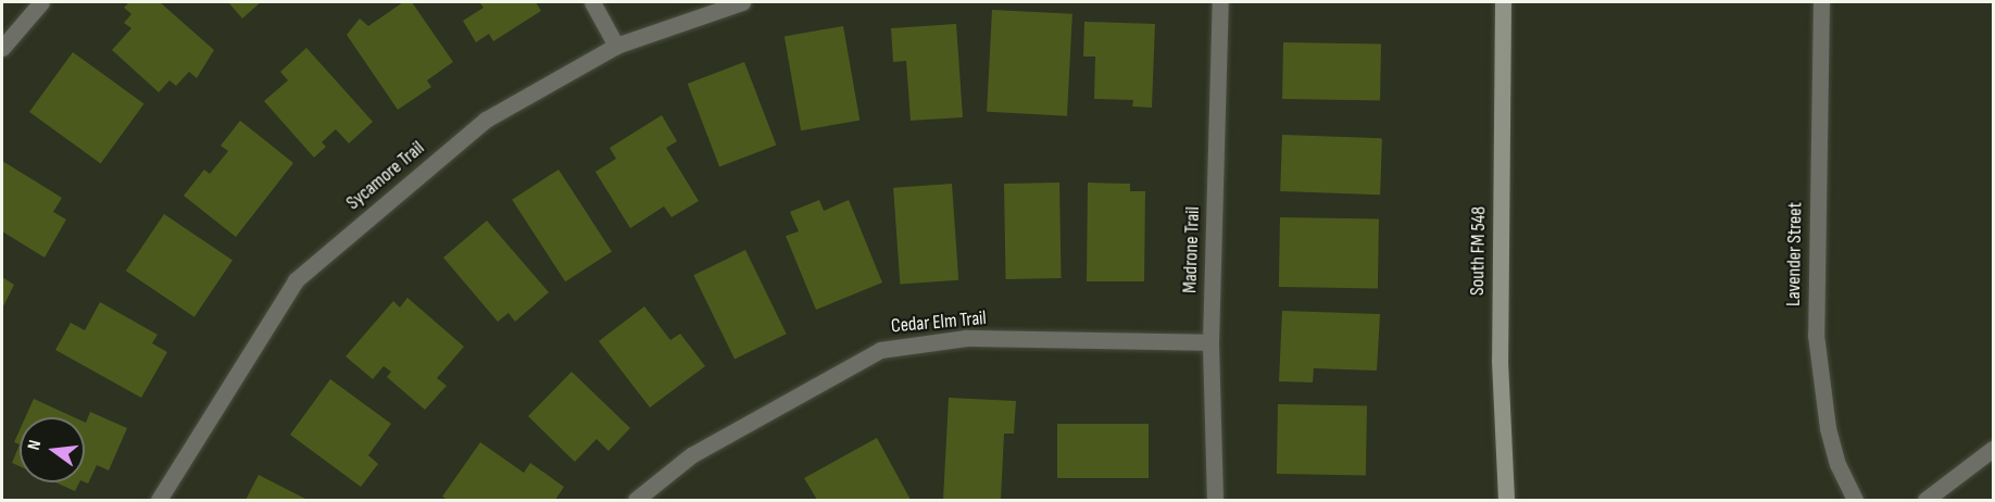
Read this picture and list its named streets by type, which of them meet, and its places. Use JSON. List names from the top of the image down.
{
  "streets": {
    "main road": ["South FM 548"],
    "street": [
      "Sycamore Trail",
      "Madrone Trail",
      "Lavender Street",
      "Cedar Elm Trail"
    ]
  },
  "crossings": [
    ["Madrone Trail", "Cedar Elm Trail"]
  ],
  "north": "left"
}
